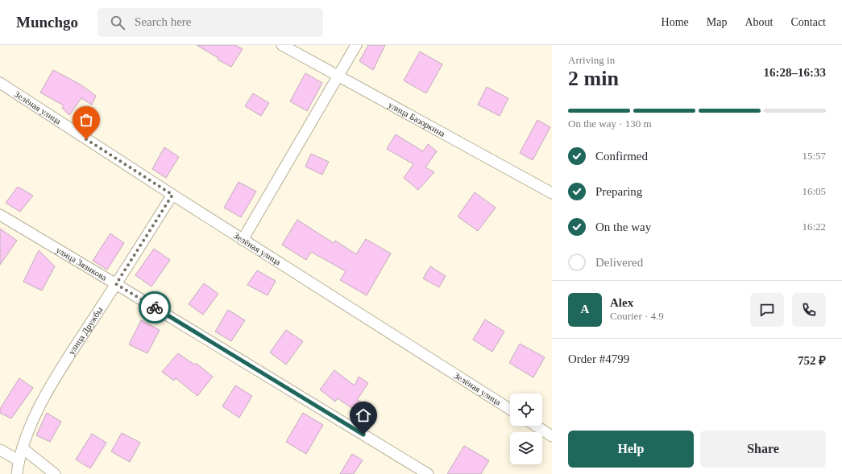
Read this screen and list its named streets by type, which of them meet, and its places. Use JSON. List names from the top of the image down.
{
  "streets": {
    "street": [
      "Зелёная улица",
      "улица Базоркина",
      "улица Зязикова",
      "улица Дружбы"
    ]
  },
  "crossings": [
    ["Зелёная улица", "улица Дружбы"],
    ["улица Зязикова", "улица Дружбы"]
  ],
  "page": {
    "header": "Munchgo",
    "search": "Search here",
    "nav": [
      "Home",
      "Map",
      "About",
      "Contact"
    ],
    "heading": ["2 min", "Arriving in", "16:28–16:33"],
    "panel": [
      "Alex",
      "Courier · 4.9",
      "Order #4799",
      "752 ₽"
    ],
    "bar": "On the way · 130 m",
    "list": [
      ["Confirmed", "15:57"],
      ["Preparing", "16:05"],
      ["On the way", "16:22"],
      "Delivered"
    ],
    "round": "A",
    "buttons": ["Help", "Share"]
  }
}
